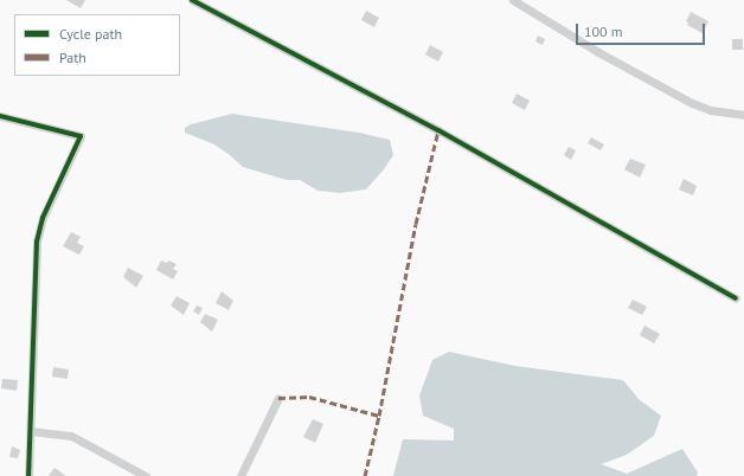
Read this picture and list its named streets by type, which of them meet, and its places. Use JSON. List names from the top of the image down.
{
  "legend": ["Cycle path", "Path"],
  "scale_bar": "100 m"
}
